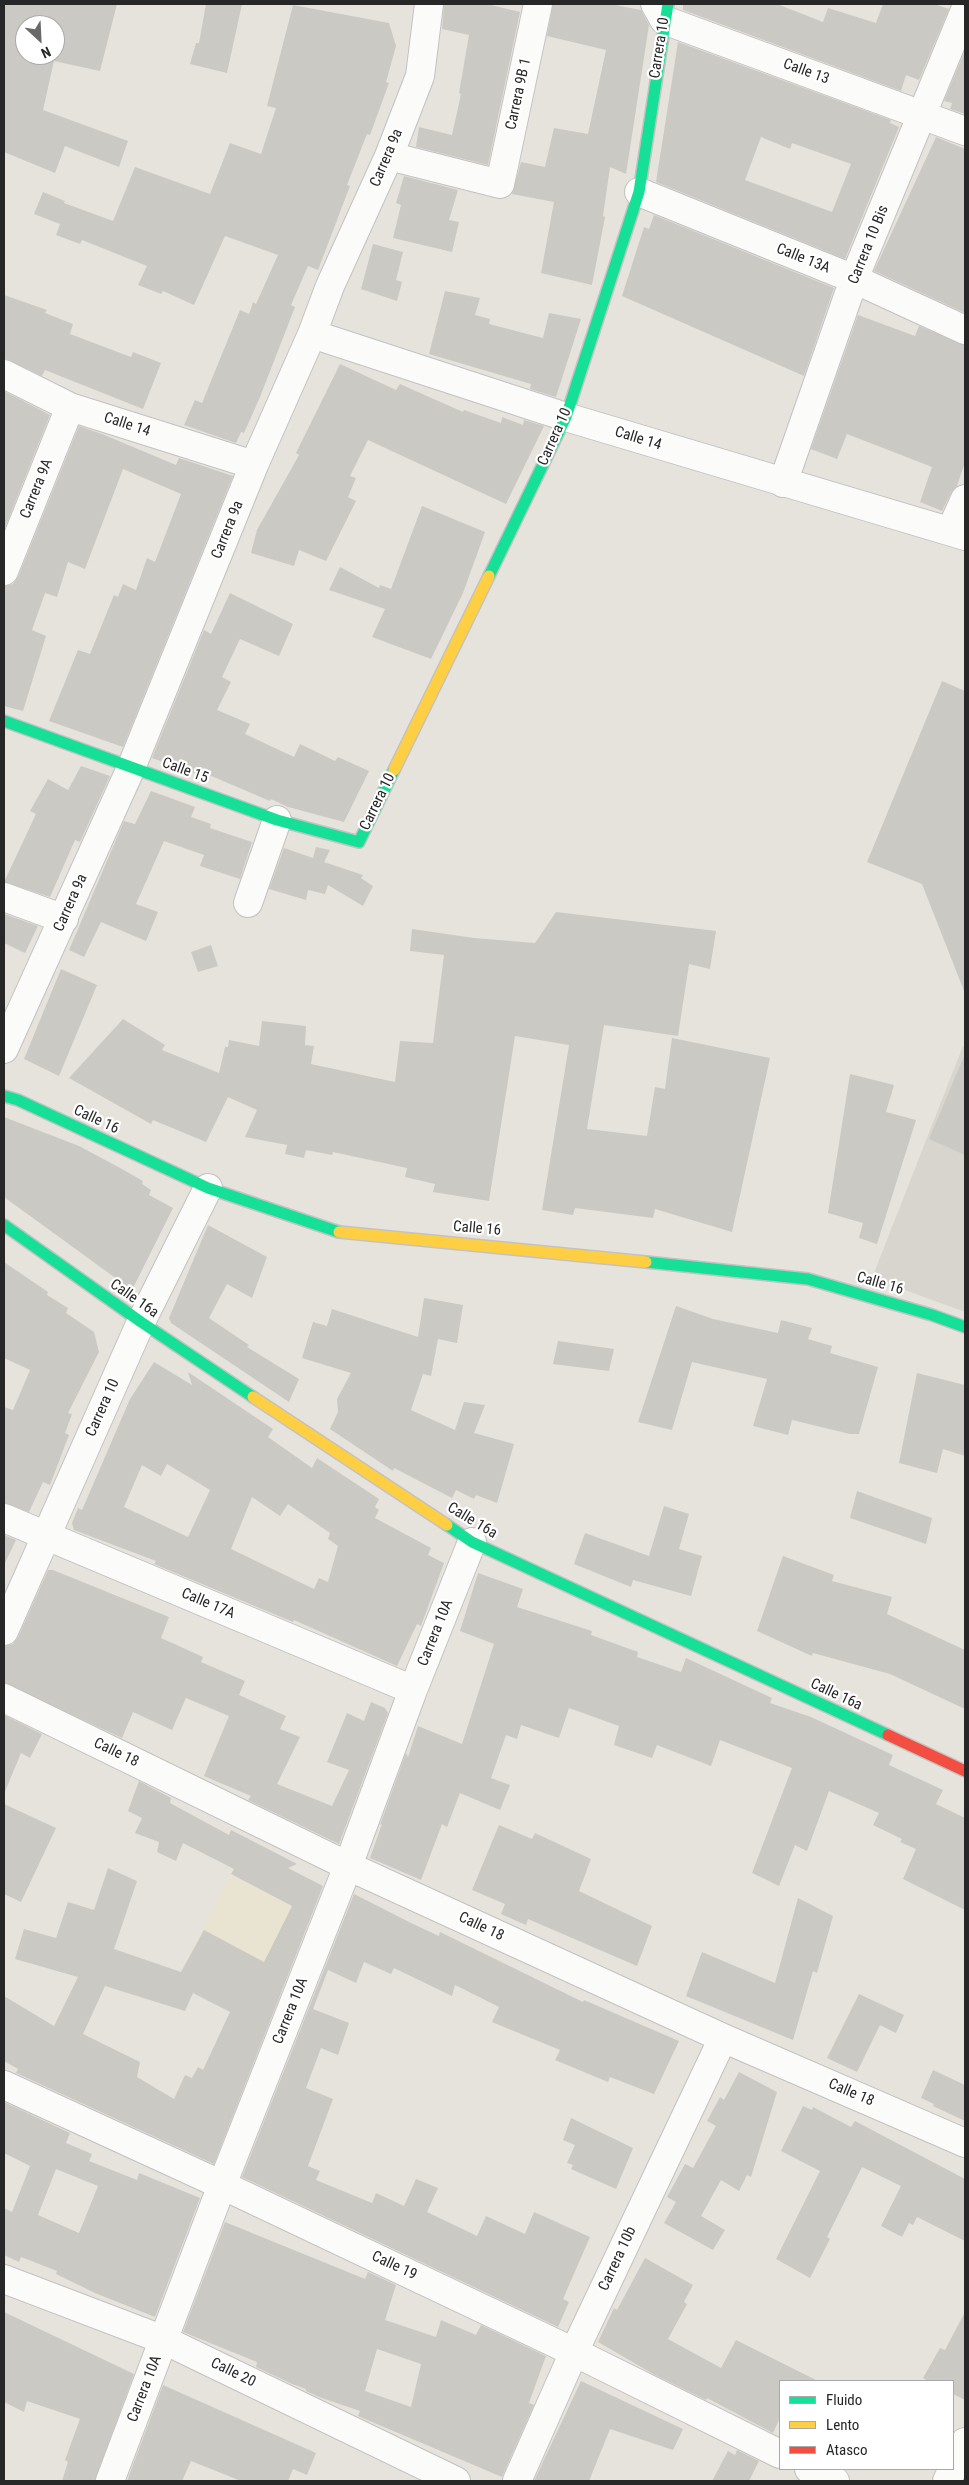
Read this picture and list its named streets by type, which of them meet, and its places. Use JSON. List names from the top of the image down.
{
  "streets": {
    "main road": [
      "Carrera 10",
      "Calle 15",
      "Calle 16",
      "Calle 16a"
    ],
    "street": [
      "Calle 13",
      "Carrera 9B 1",
      "Carrera 9a",
      "Carrera 10 Bis",
      "Calle 13A",
      "Calle 14",
      "Carrera 9A",
      "Calle 17A",
      "Carrera 10A",
      "Calle 18",
      "Carrera 10b",
      "Calle 19",
      "Calle 20"
    ]
  },
  "crossings": [
    ["Carrera 10", "Calle 13"],
    ["Carrera 10", "Calle 13A"],
    ["Carrera 10", "Calle 14"],
    ["Carrera 10", "Calle 15"],
    ["Carrera 10", "Calle 16"],
    ["Carrera 10", "Calle 16a"],
    ["Carrera 10", "Calle 17A"],
    ["Calle 13", "Carrera 10 Bis"],
    ["Carrera 9B 1", "Carrera 9a"],
    ["Carrera 9a", "Calle 14"],
    ["Carrera 9a", "Calle 15"],
    ["Carrera 10 Bis", "Calle 13A"],
    ["Carrera 10 Bis", "Calle 14"],
    ["Calle 14", "Carrera 9A"],
    ["Calle 16a", "Carrera 10A"],
    ["Calle 17A", "Carrera 10A"],
    ["Carrera 10A", "Calle 18"],
    ["Carrera 10A", "Calle 19"],
    ["Carrera 10A", "Calle 20"],
    ["Calle 18", "Carrera 10b"],
    ["Carrera 10b", "Calle 19"]
  ],
  "legend": ["Fluido", "Lento", "Atasco"],
  "north": "bottom right"
}
